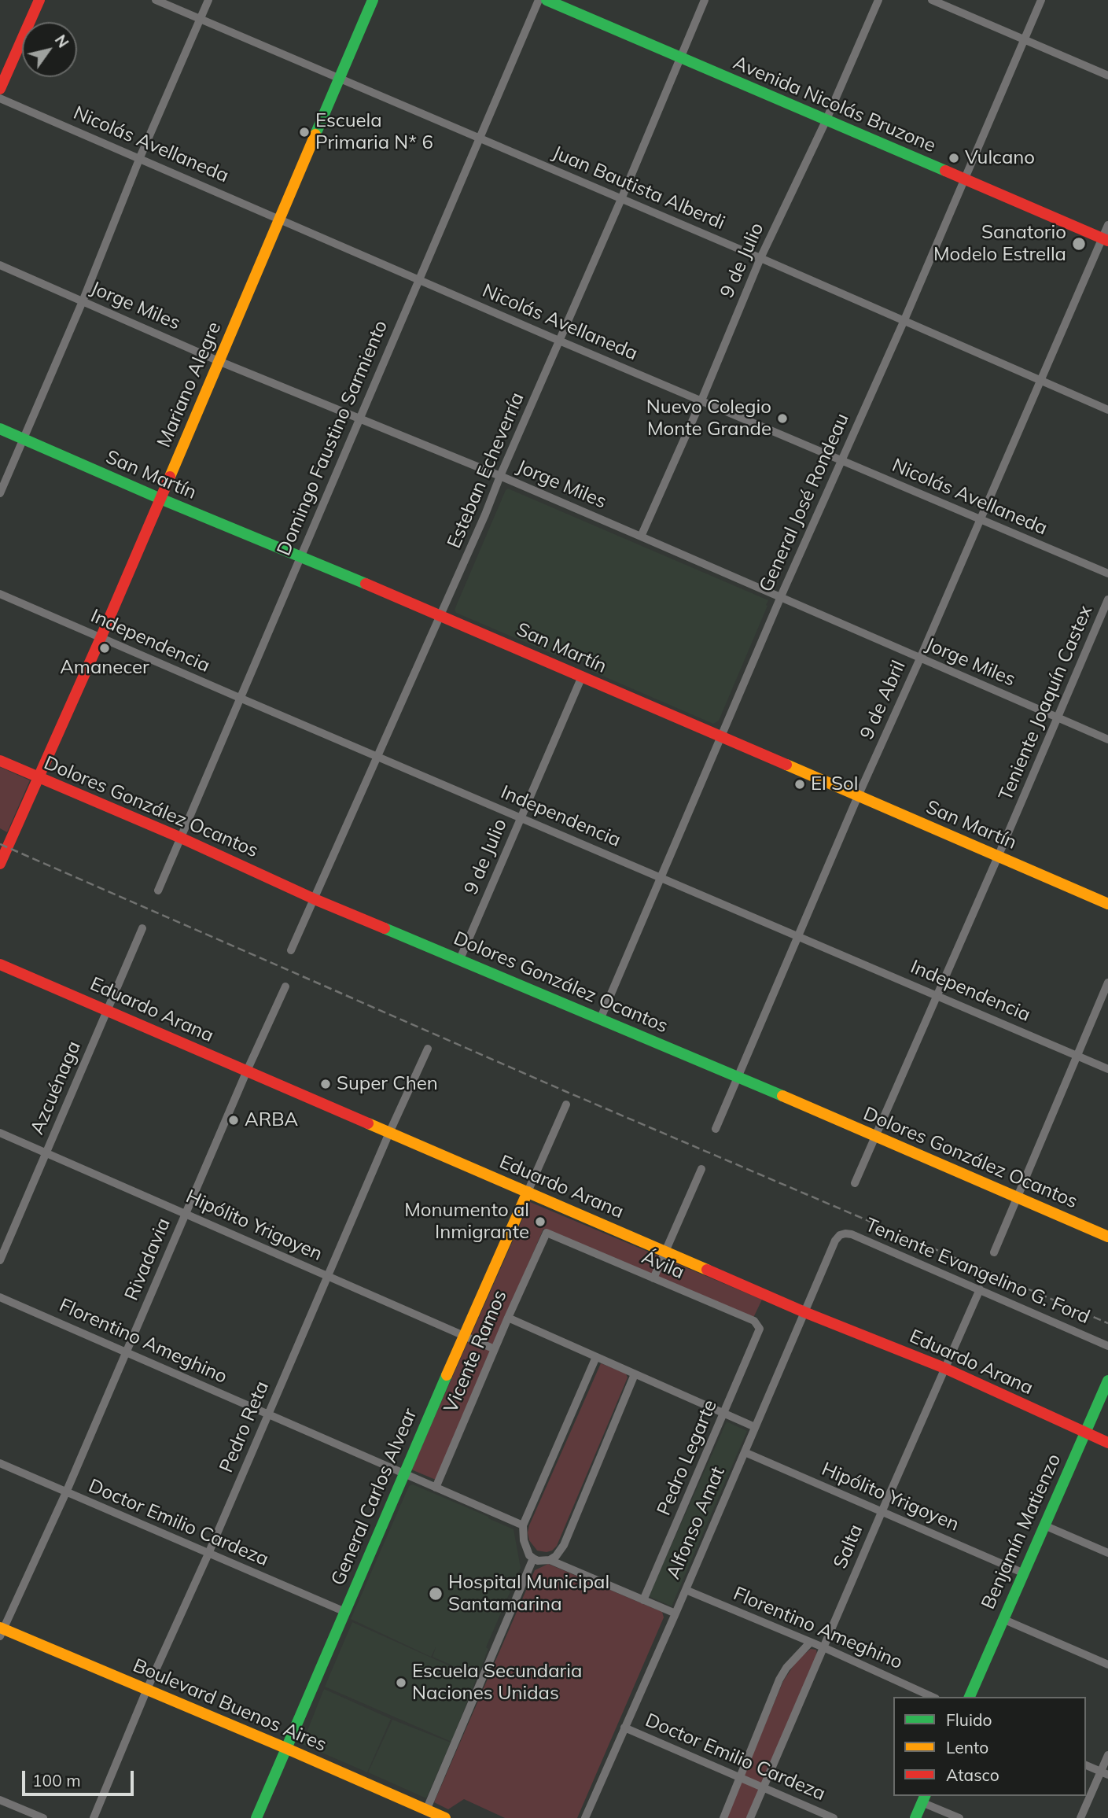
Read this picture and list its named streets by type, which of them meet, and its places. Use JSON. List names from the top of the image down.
{
  "streets": {
    "street": [
      "Avenida Nicolás Bruzone",
      "Nicolás Avellaneda",
      "Juan Bautista Alberdi",
      "9 de Julio",
      "Jorge Miles",
      "Mariano Alegre",
      "Domingo Faustino Sarmiento",
      "Esteban Echeverría",
      "San Martín",
      "General José Rondeau",
      "Independencia",
      "9 de Abril",
      "Teniente Joaquín Castex",
      "Dolores González Ocantos",
      "Eduardo Arana",
      "Azcuénaga",
      "Hipólito Yrigoyen",
      "Rivadavia",
      "Ávila",
      "Teniente Evangelino G. Ford",
      "Florentino Ameghino",
      "Vicente Ramos",
      "Pedro Reta",
      "Pedro Legarte",
      "General Carlos Alvear",
      "Doctor Emilio Cardeza",
      "Alfonso Amat",
      "Benjamín Matienzo",
      "Salta",
      "Boulevard Buenos Aires"
    ]
  },
  "crossings": [
    ["Avenida Nicolás Bruzone", "9 de Julio"],
    ["Avenida Nicolás Bruzone", "Esteban Echeverría"],
    ["Avenida Nicolás Bruzone", "General José Rondeau"],
    ["Avenida Nicolás Bruzone", "9 de Abril"],
    ["Nicolás Avellaneda", "9 de Julio"],
    ["Nicolás Avellaneda", "Mariano Alegre"],
    ["Nicolás Avellaneda", "Domingo Faustino Sarmiento"],
    ["Nicolás Avellaneda", "Esteban Echeverría"],
    ["Nicolás Avellaneda", "General José Rondeau"],
    ["Nicolás Avellaneda", "9 de Abril"],
    ["Juan Bautista Alberdi", "9 de Julio"],
    ["Juan Bautista Alberdi", "Mariano Alegre"],
    ["Juan Bautista Alberdi", "Domingo Faustino Sarmiento"],
    ["Juan Bautista Alberdi", "Esteban Echeverría"],
    ["Juan Bautista Alberdi", "General José Rondeau"],
    ["Juan Bautista Alberdi", "9 de Abril"],
    ["9 de Julio", "Jorge Miles"],
    ["9 de Julio", "San Martín"],
    ["9 de Julio", "Independencia"],
    ["9 de Julio", "Dolores González Ocantos"],
    ["Jorge Miles", "Mariano Alegre"],
    ["Jorge Miles", "Domingo Faustino Sarmiento"],
    ["Jorge Miles", "Esteban Echeverría"],
    ["Jorge Miles", "General José Rondeau"],
    ["Jorge Miles", "9 de Abril"],
    ["Jorge Miles", "Teniente Joaquín Castex"],
    ["Mariano Alegre", "San Martín"],
    ["Mariano Alegre", "Independencia"],
    ["Mariano Alegre", "Dolores González Ocantos"],
    ["Domingo Faustino Sarmiento", "San Martín"],
    ["Domingo Faustino Sarmiento", "Independencia"],
    ["Domingo Faustino Sarmiento", "Dolores González Ocantos"],
    ["Esteban Echeverría", "San Martín"],
    ["Esteban Echeverría", "Independencia"],
    ["Esteban Echeverría", "Dolores González Ocantos"],
    ["San Martín", "General José Rondeau"],
    ["San Martín", "9 de Abril"],
    ["San Martín", "Teniente Joaquín Castex"],
    ["General José Rondeau", "Independencia"],
    ["General José Rondeau", "Dolores González Ocantos"],
    ["Independencia", "9 de Abril"],
    ["Independencia", "Teniente Joaquín Castex"],
    ["9 de Abril", "Dolores González Ocantos"],
    ["Teniente Joaquín Castex", "Dolores González Ocantos"],
    ["Eduardo Arana", "Azcuénaga"],
    ["Eduardo Arana", "Rivadavia"],
    ["Eduardo Arana", "Pedro Reta"],
    ["Eduardo Arana", "General Carlos Alvear"],
    ["Eduardo Arana", "Alfonso Amat"],
    ["Eduardo Arana", "Benjamín Matienzo"],
    ["Eduardo Arana", "Salta"],
    ["Azcuénaga", "Hipólito Yrigoyen"],
    ["Hipólito Yrigoyen", "Rivadavia"],
    ["Hipólito Yrigoyen", "Vicente Ramos"],
    ["Hipólito Yrigoyen", "Pedro Reta"],
    ["Hipólito Yrigoyen", "General Carlos Alvear"],
    ["Hipólito Yrigoyen", "Alfonso Amat"],
    ["Hipólito Yrigoyen", "Benjamín Matienzo"],
    ["Hipólito Yrigoyen", "Salta"],
    ["Rivadavia", "Florentino Ameghino"],
    ["Rivadavia", "Doctor Emilio Cardeza"],
    ["Rivadavia", "Boulevard Buenos Aires"],
    ["Ávila", "Vicente Ramos"],
    ["Ávila", "Pedro Legarte"],
    ["Teniente Evangelino G. Ford", "Alfonso Amat"],
    ["Teniente Evangelino G. Ford", "Salta"],
    ["Florentino Ameghino", "Vicente Ramos"],
    ["Florentino Ameghino", "Pedro Reta"],
    ["Florentino Ameghino", "General Carlos Alvear"],
    ["Florentino Ameghino", "Alfonso Amat"],
    ["Florentino Ameghino", "Salta"],
    ["Pedro Reta", "Doctor Emilio Cardeza"],
    ["Pedro Reta", "Boulevard Buenos Aires"],
    ["General Carlos Alvear", "Doctor Emilio Cardeza"],
    ["General Carlos Alvear", "Boulevard Buenos Aires"],
    ["Doctor Emilio Cardeza", "Alfonso Amat"],
    ["Doctor Emilio Cardeza", "Salta"]
  ],
  "places": [
    "Escuela Primaria N* 6",
    "Vulcano",
    "Sanatorio Modelo Estrella",
    "Nuevo Colegio Monte Grande",
    "Amanecer",
    "El Sol",
    "Super Chen",
    "ARBA",
    "Monumento al Inmigrante",
    "Hospital Municipal Santamarina",
    "Escuela Secundaria Naciones Unidas"
  ],
  "legend": ["Fluido", "Lento", "Atasco"],
  "scale_bar": "100 m",
  "north": "top right"
}
